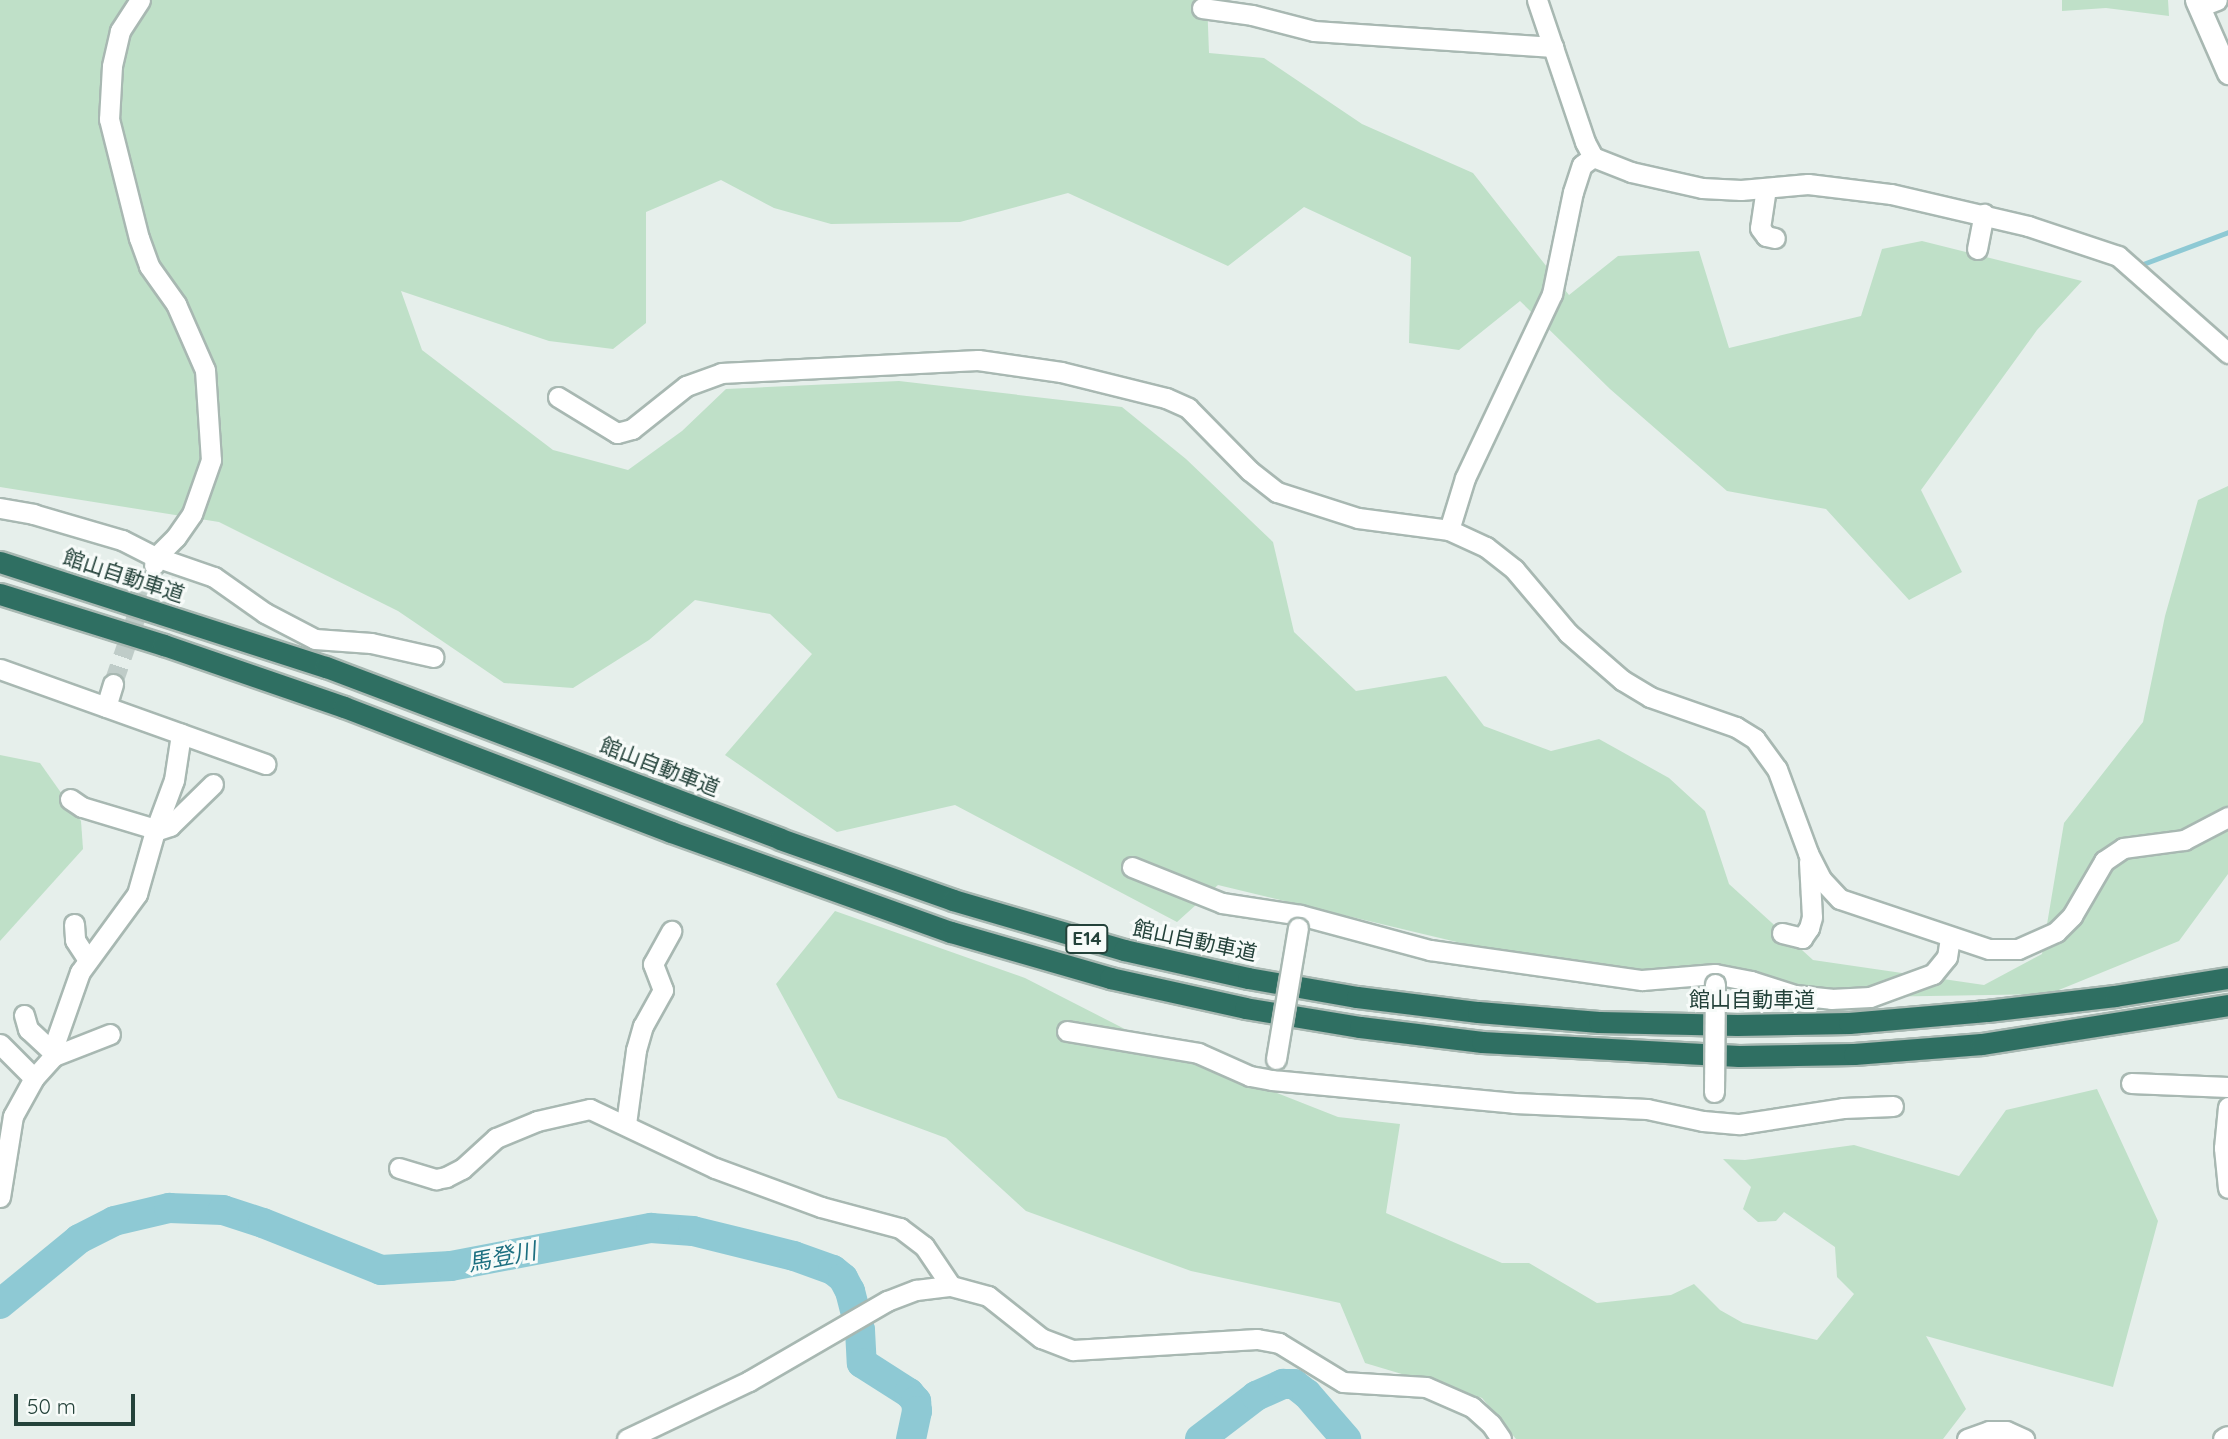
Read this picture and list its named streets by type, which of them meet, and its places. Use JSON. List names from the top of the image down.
{
  "streets": {
    "highway": ["館山自動車道", "E14"]
  },
  "water": ["馬登川"],
  "scale_bar": "50 m"
}
